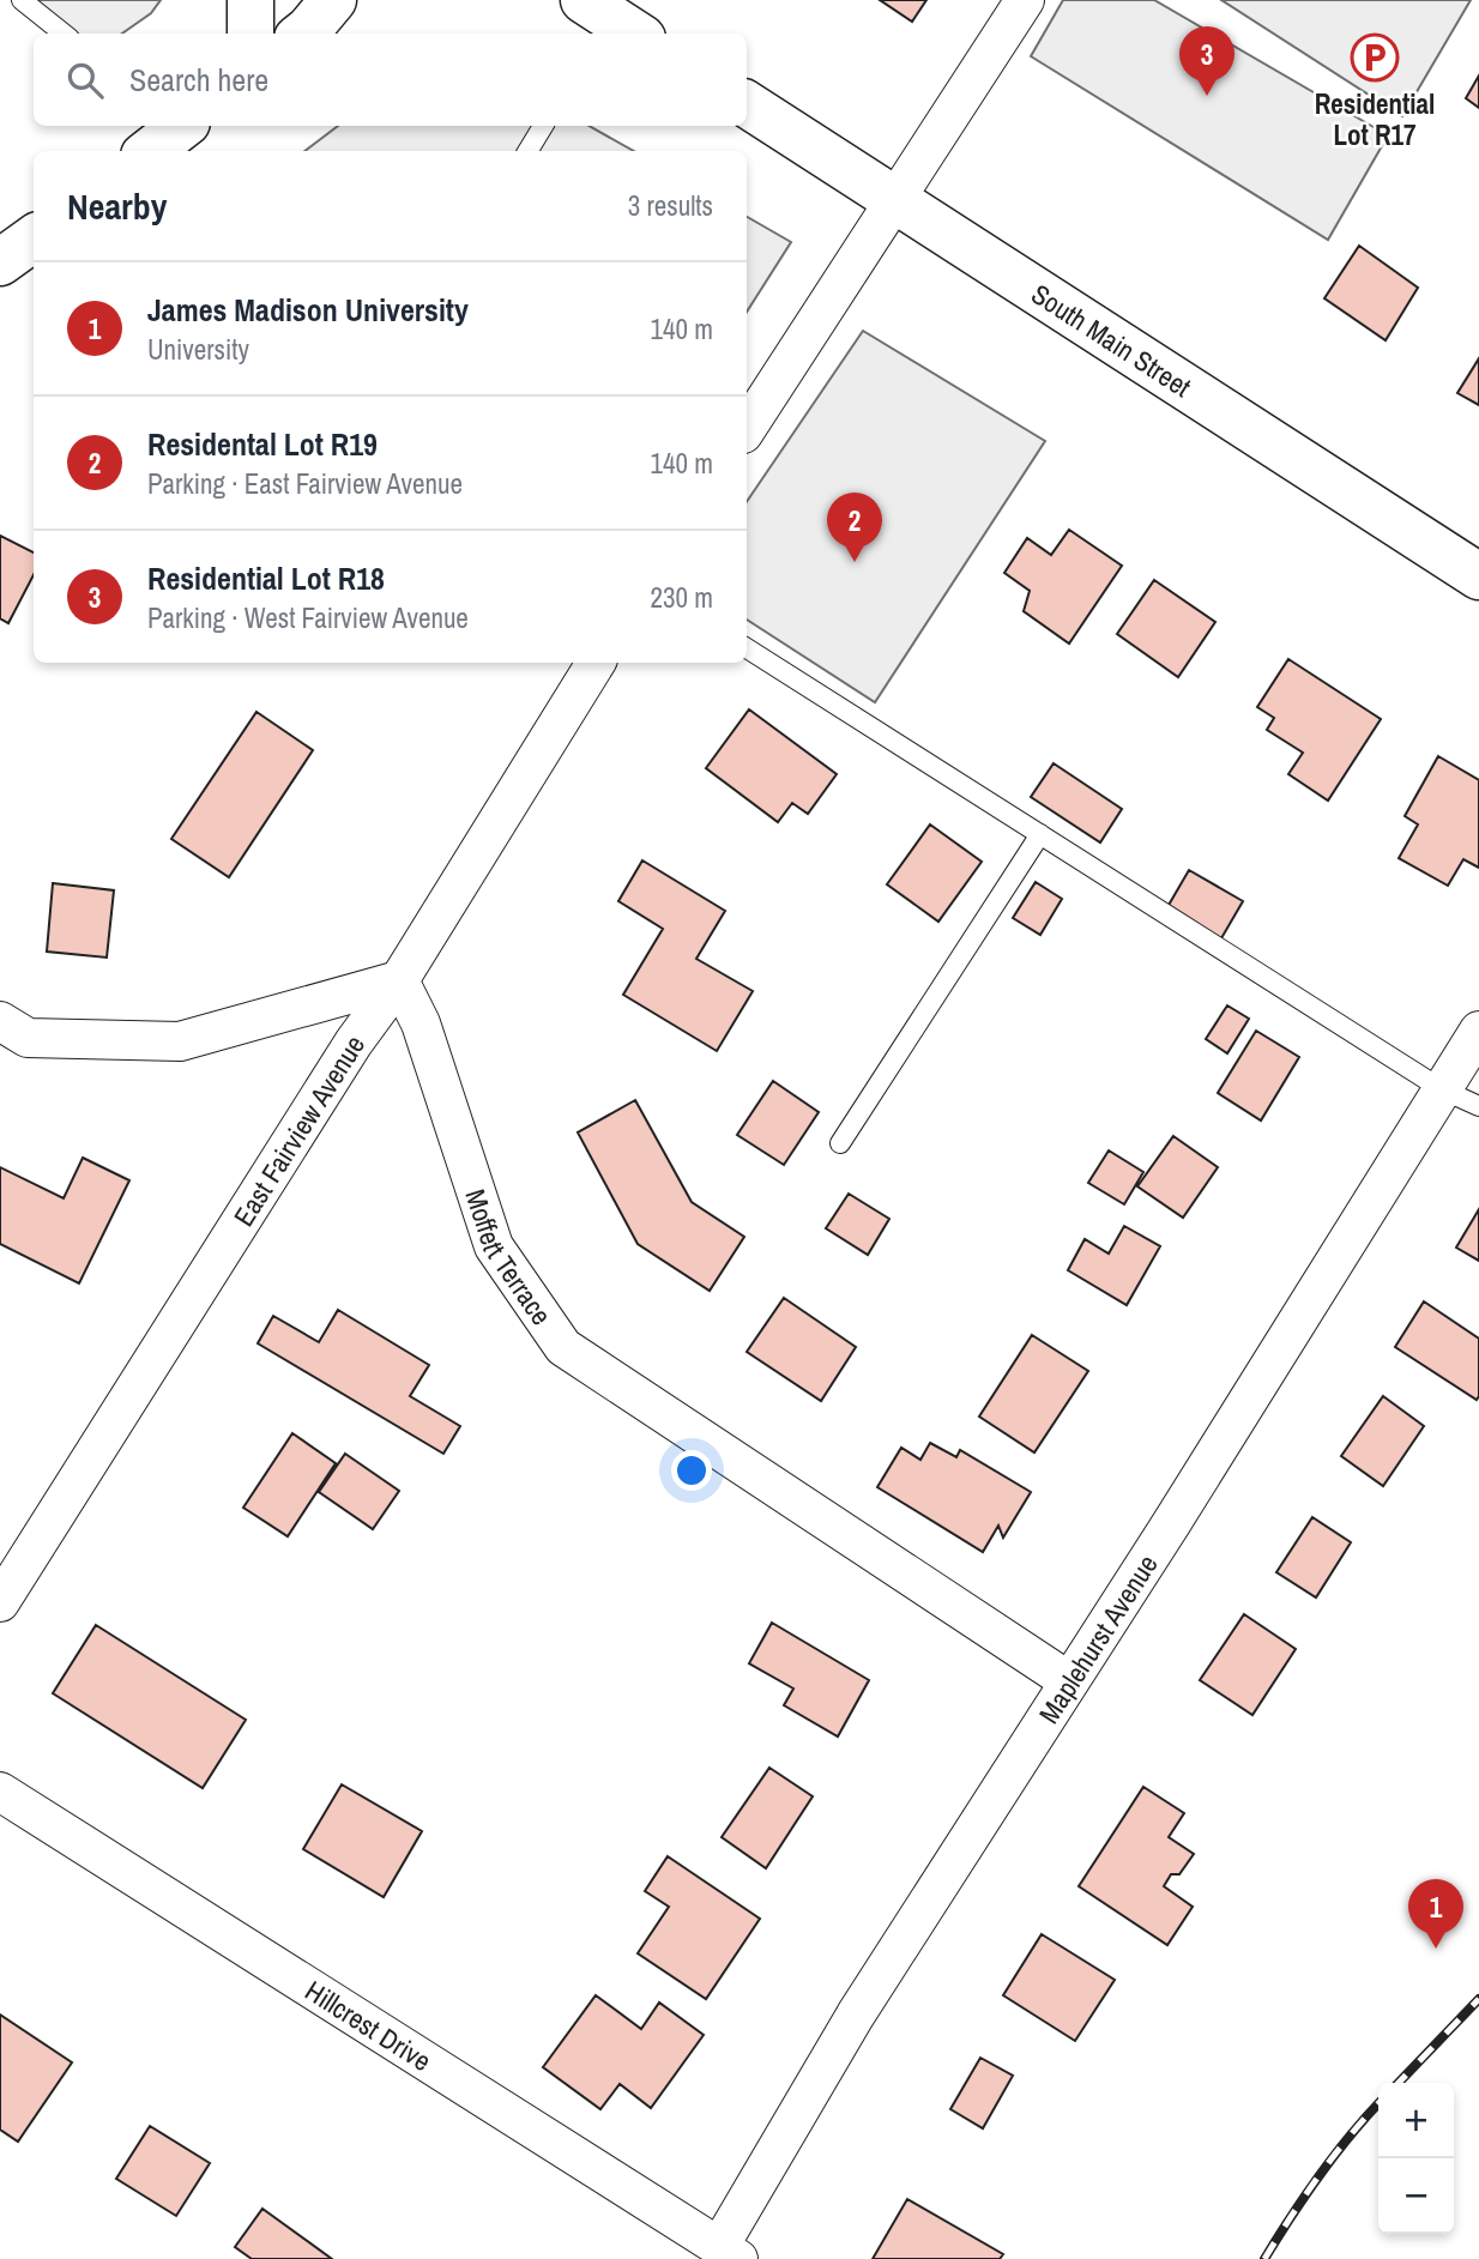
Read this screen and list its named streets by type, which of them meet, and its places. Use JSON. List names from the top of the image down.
{
  "streets": {
    "main road": ["South Main Street"],
    "street": [
      "East Fairview Avenue",
      "Moffett Terrace",
      "Maplehurst Avenue",
      "Hillcrest Drive"
    ]
  },
  "crossings": [
    ["East Fairview Avenue", "Moffett Terrace"],
    ["Moffett Terrace", "Maplehurst Avenue"],
    ["Maplehurst Avenue", "Hillcrest Drive"]
  ],
  "places": {
    "parking": ["Residential Lot R17"]
  },
  "page": {
    "pins": ["3", "2", "1"],
    "search": "Search here",
    "heading": ["Nearby", "3 results"],
    "list": [
      {
        "mark": "1",
        "name": "James Madison University",
        "note": "University",
        "value": "140 m"
      },
      {
        "mark": "2",
        "name": "Residental Lot R19",
        "note": "Parking · East Fairview Avenue",
        "value": "140 m"
      },
      {
        "mark": "3",
        "name": "Residential Lot R18",
        "note": "Parking · West Fairview Avenue",
        "value": "230 m"
      }
    ],
    "map_buttons": ["+", "−"]
  }
}
